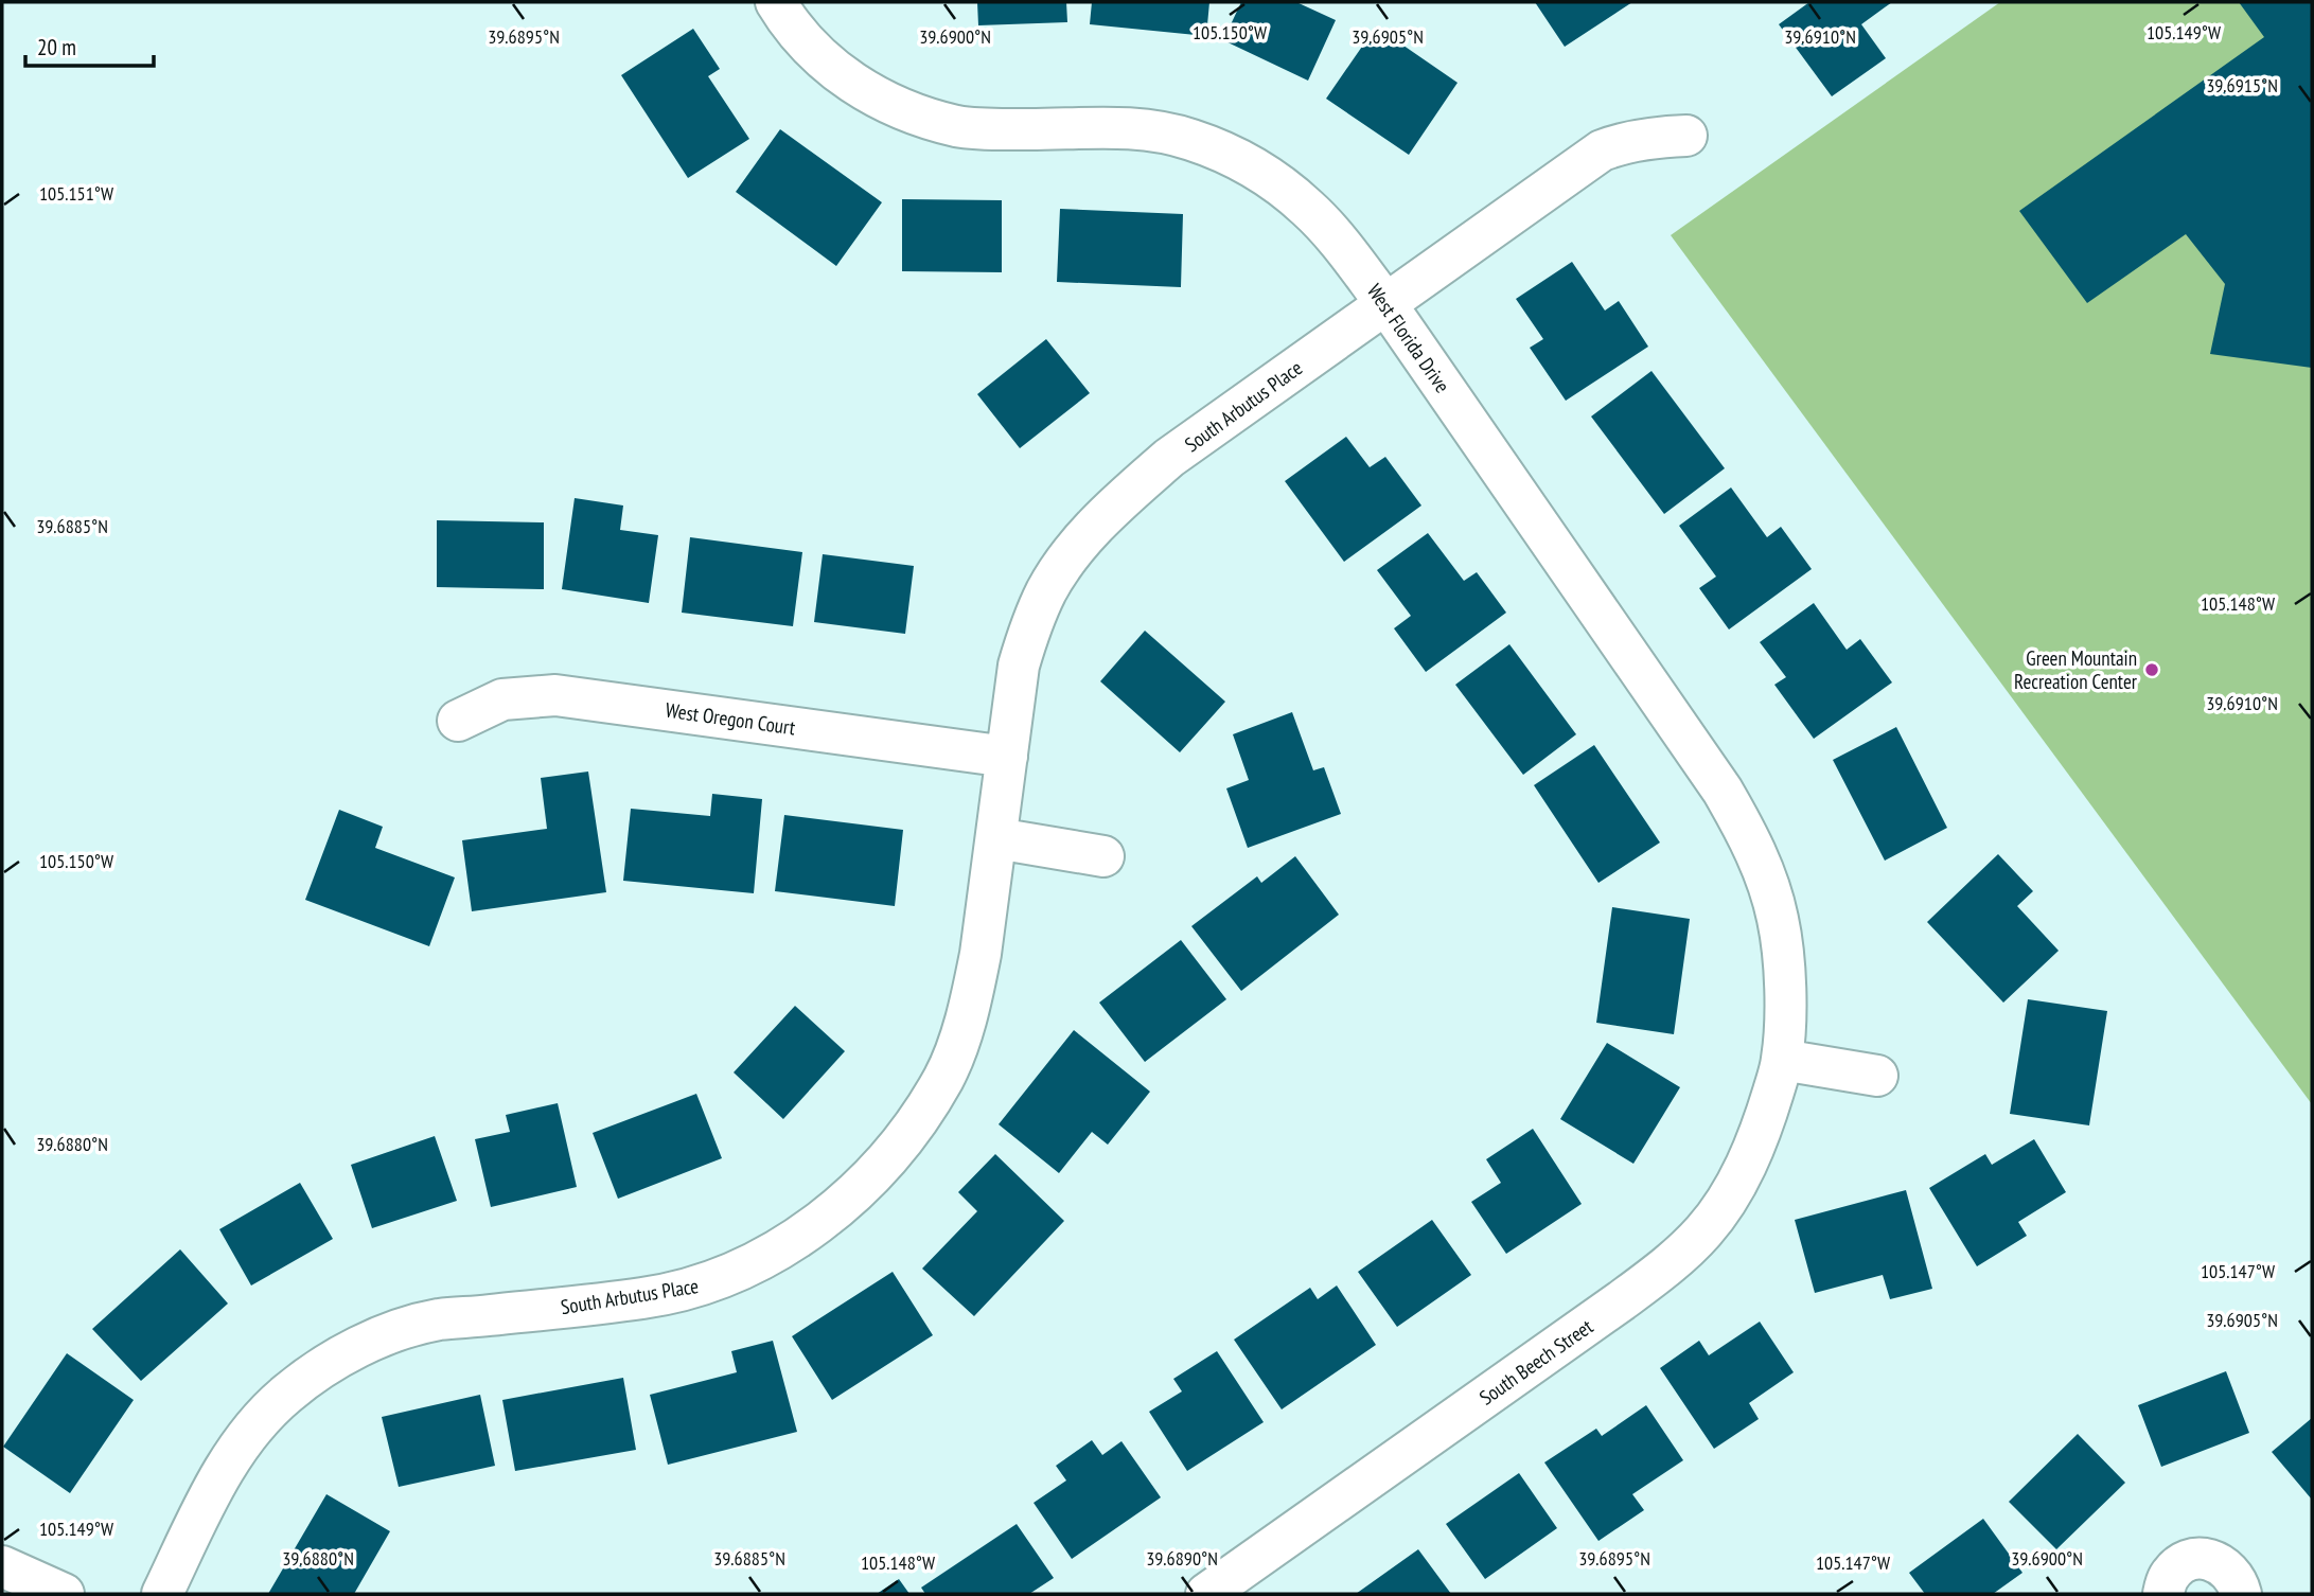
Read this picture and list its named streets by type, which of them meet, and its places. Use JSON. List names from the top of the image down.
{
  "streets": {
    "street": [
      "West Florida Drive",
      "South Arbutus Place",
      "West Oregon Court",
      "South Beech Street"
    ]
  },
  "crossings": [
    ["West Florida Drive", "South Arbutus Place"],
    ["West Florida Drive", "South Beech Street"],
    ["South Arbutus Place", "West Oregon Court"]
  ],
  "places": ["Green Mountain Recreation Center"],
  "scale_bar": "20 m",
  "coordinates": [
    "105.150°W",
    "105.149°W",
    "39.6895°N",
    "39.6900°N",
    "39.6905°N",
    "39.6910°N",
    "39.6915°N",
    "105.151°W",
    "39.6885°N",
    "105.148°W",
    "39.6880°N",
    "105.147°W",
    "39.6890°N"
  ]
}
